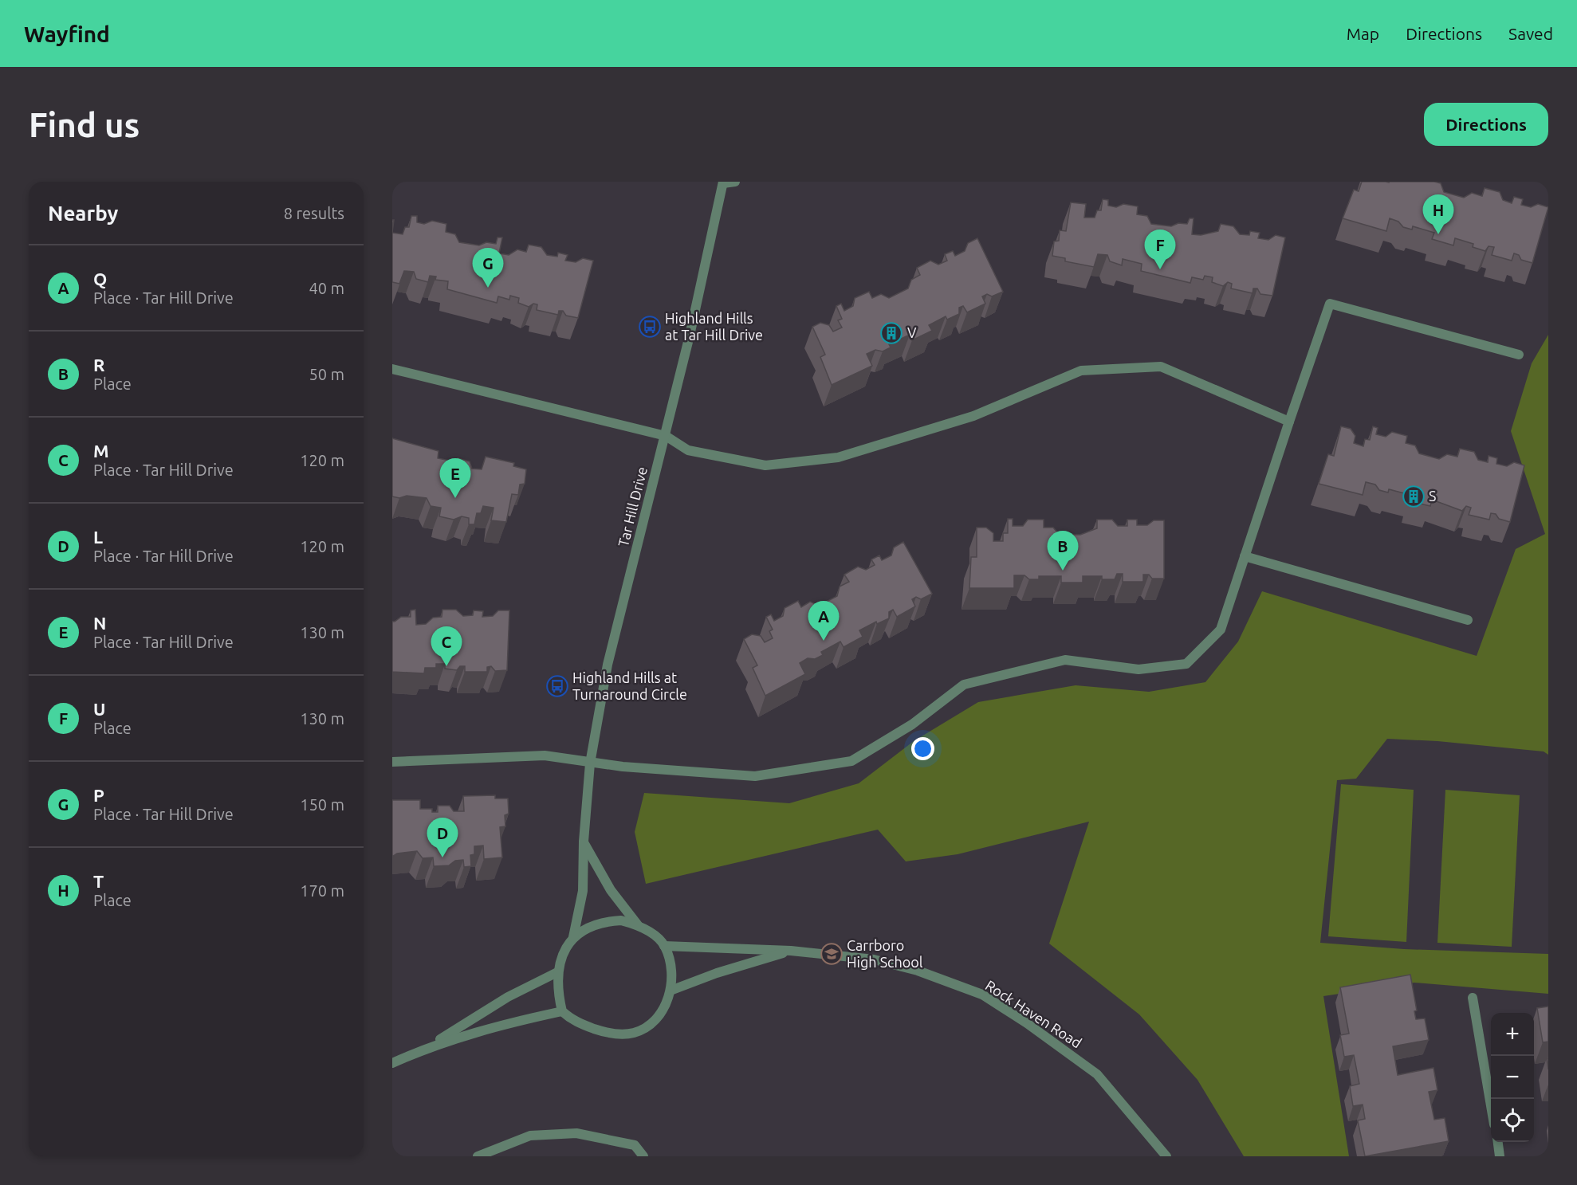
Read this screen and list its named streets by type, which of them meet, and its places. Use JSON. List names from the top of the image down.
{
  "streets": {
    "street": ["Tar Hill Drive", "Rock Haven Road"]
  },
  "crossings": [
    ["Tar Hill Drive", "Rock Haven Road"]
  ],
  "places": {
    "bus stop": ["Highland Hills at Tar Hill Drive", "Highland Hills at Turnaround Circle"],
    "building": ["V", "S"],
    "school or university": ["Carrboro High School"]
  },
  "page": {
    "header": "Wayfind",
    "nav": ["Map", "Directions", "Saved"],
    "buttons": "Directions",
    "title": "Find us",
    "heading": ["Nearby", "8 results"],
    "pins": [
      "H",
      "F",
      "G",
      "E",
      "B",
      "A",
      "C",
      "D"
    ],
    "list": [
      {
        "mark": "A",
        "name": "Q",
        "note": "Place · Tar Hill Drive",
        "value": "40 m"
      },
      {
        "mark": "B",
        "name": "R",
        "note": "Place",
        "value": "50 m"
      },
      {
        "mark": "C",
        "name": "M",
        "note": "Place · Tar Hill Drive",
        "value": "120 m"
      },
      {
        "mark": "D",
        "name": "L",
        "note": "Place · Tar Hill Drive",
        "value": "120 m"
      },
      {
        "mark": "E",
        "name": "N",
        "note": "Place · Tar Hill Drive",
        "value": "130 m"
      },
      {
        "mark": "F",
        "name": "U",
        "note": "Place",
        "value": "130 m"
      },
      {
        "mark": "G",
        "name": "P",
        "note": "Place · Tar Hill Drive",
        "value": "150 m"
      },
      {
        "mark": "H",
        "name": "T",
        "note": "Place",
        "value": "170 m"
      }
    ],
    "map_buttons": ["+", "−"]
  }
}
